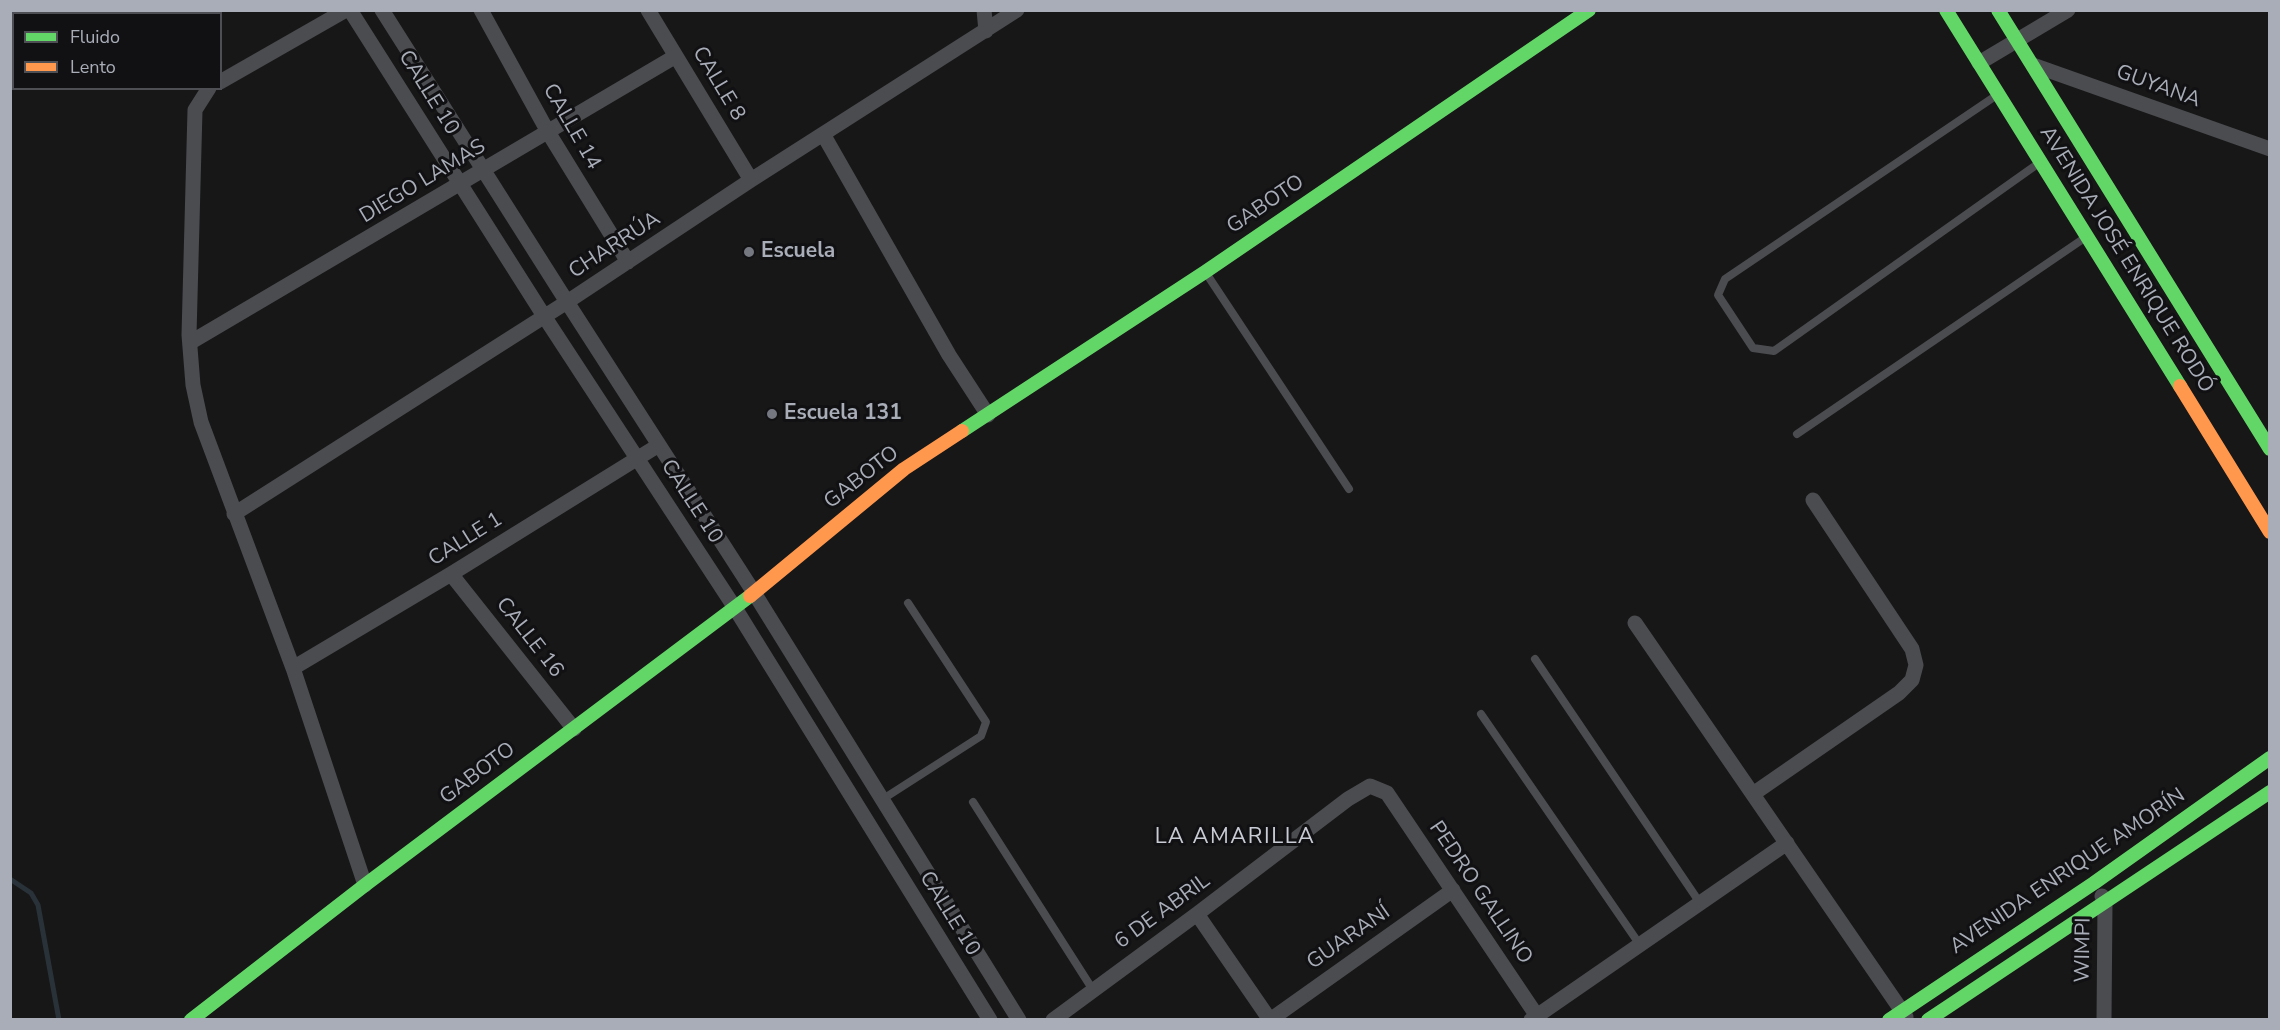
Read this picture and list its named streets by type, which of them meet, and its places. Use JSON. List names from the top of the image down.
{
  "streets": {
    "street": [
      "CALLE 8",
      "GUYANA",
      "CALLE 10",
      "CALLE 14",
      "DIEGO LAMAS",
      "GABOTO",
      "CHARRÚA",
      "AVENIDA JOSÉ ENRIQUE RODÓ",
      "CALLE 1",
      "CALLE 16",
      "AVENIDA ENRIQUE AMORÍN",
      "PEDRO GALLINO",
      "6 DE ABRIL",
      "GUARANÍ",
      "WIMPI"
    ]
  },
  "crossings": [
    ["CALLE 8", "DIEGO LAMAS"],
    ["CALLE 8", "CHARRÚA"],
    ["GUYANA", "AVENIDA JOSÉ ENRIQUE RODÓ"],
    ["CALLE 10", "DIEGO LAMAS"],
    ["CALLE 10", "GABOTO"],
    ["CALLE 10", "CHARRÚA"],
    ["CALLE 10", "CALLE 1"],
    ["CALLE 14", "DIEGO LAMAS"],
    ["CALLE 14", "CHARRÚA"],
    ["GABOTO", "CALLE 16"],
    ["CALLE 1", "CALLE 16"],
    ["AVENIDA ENRIQUE AMORÍN", "WIMPI"],
    ["PEDRO GALLINO", "6 DE ABRIL"],
    ["PEDRO GALLINO", "GUARANÍ"]
  ],
  "districts": ["LA AMARILLA"],
  "places": ["Escuela", "Escuela 131"],
  "legend": ["Fluido", "Lento"]
}
